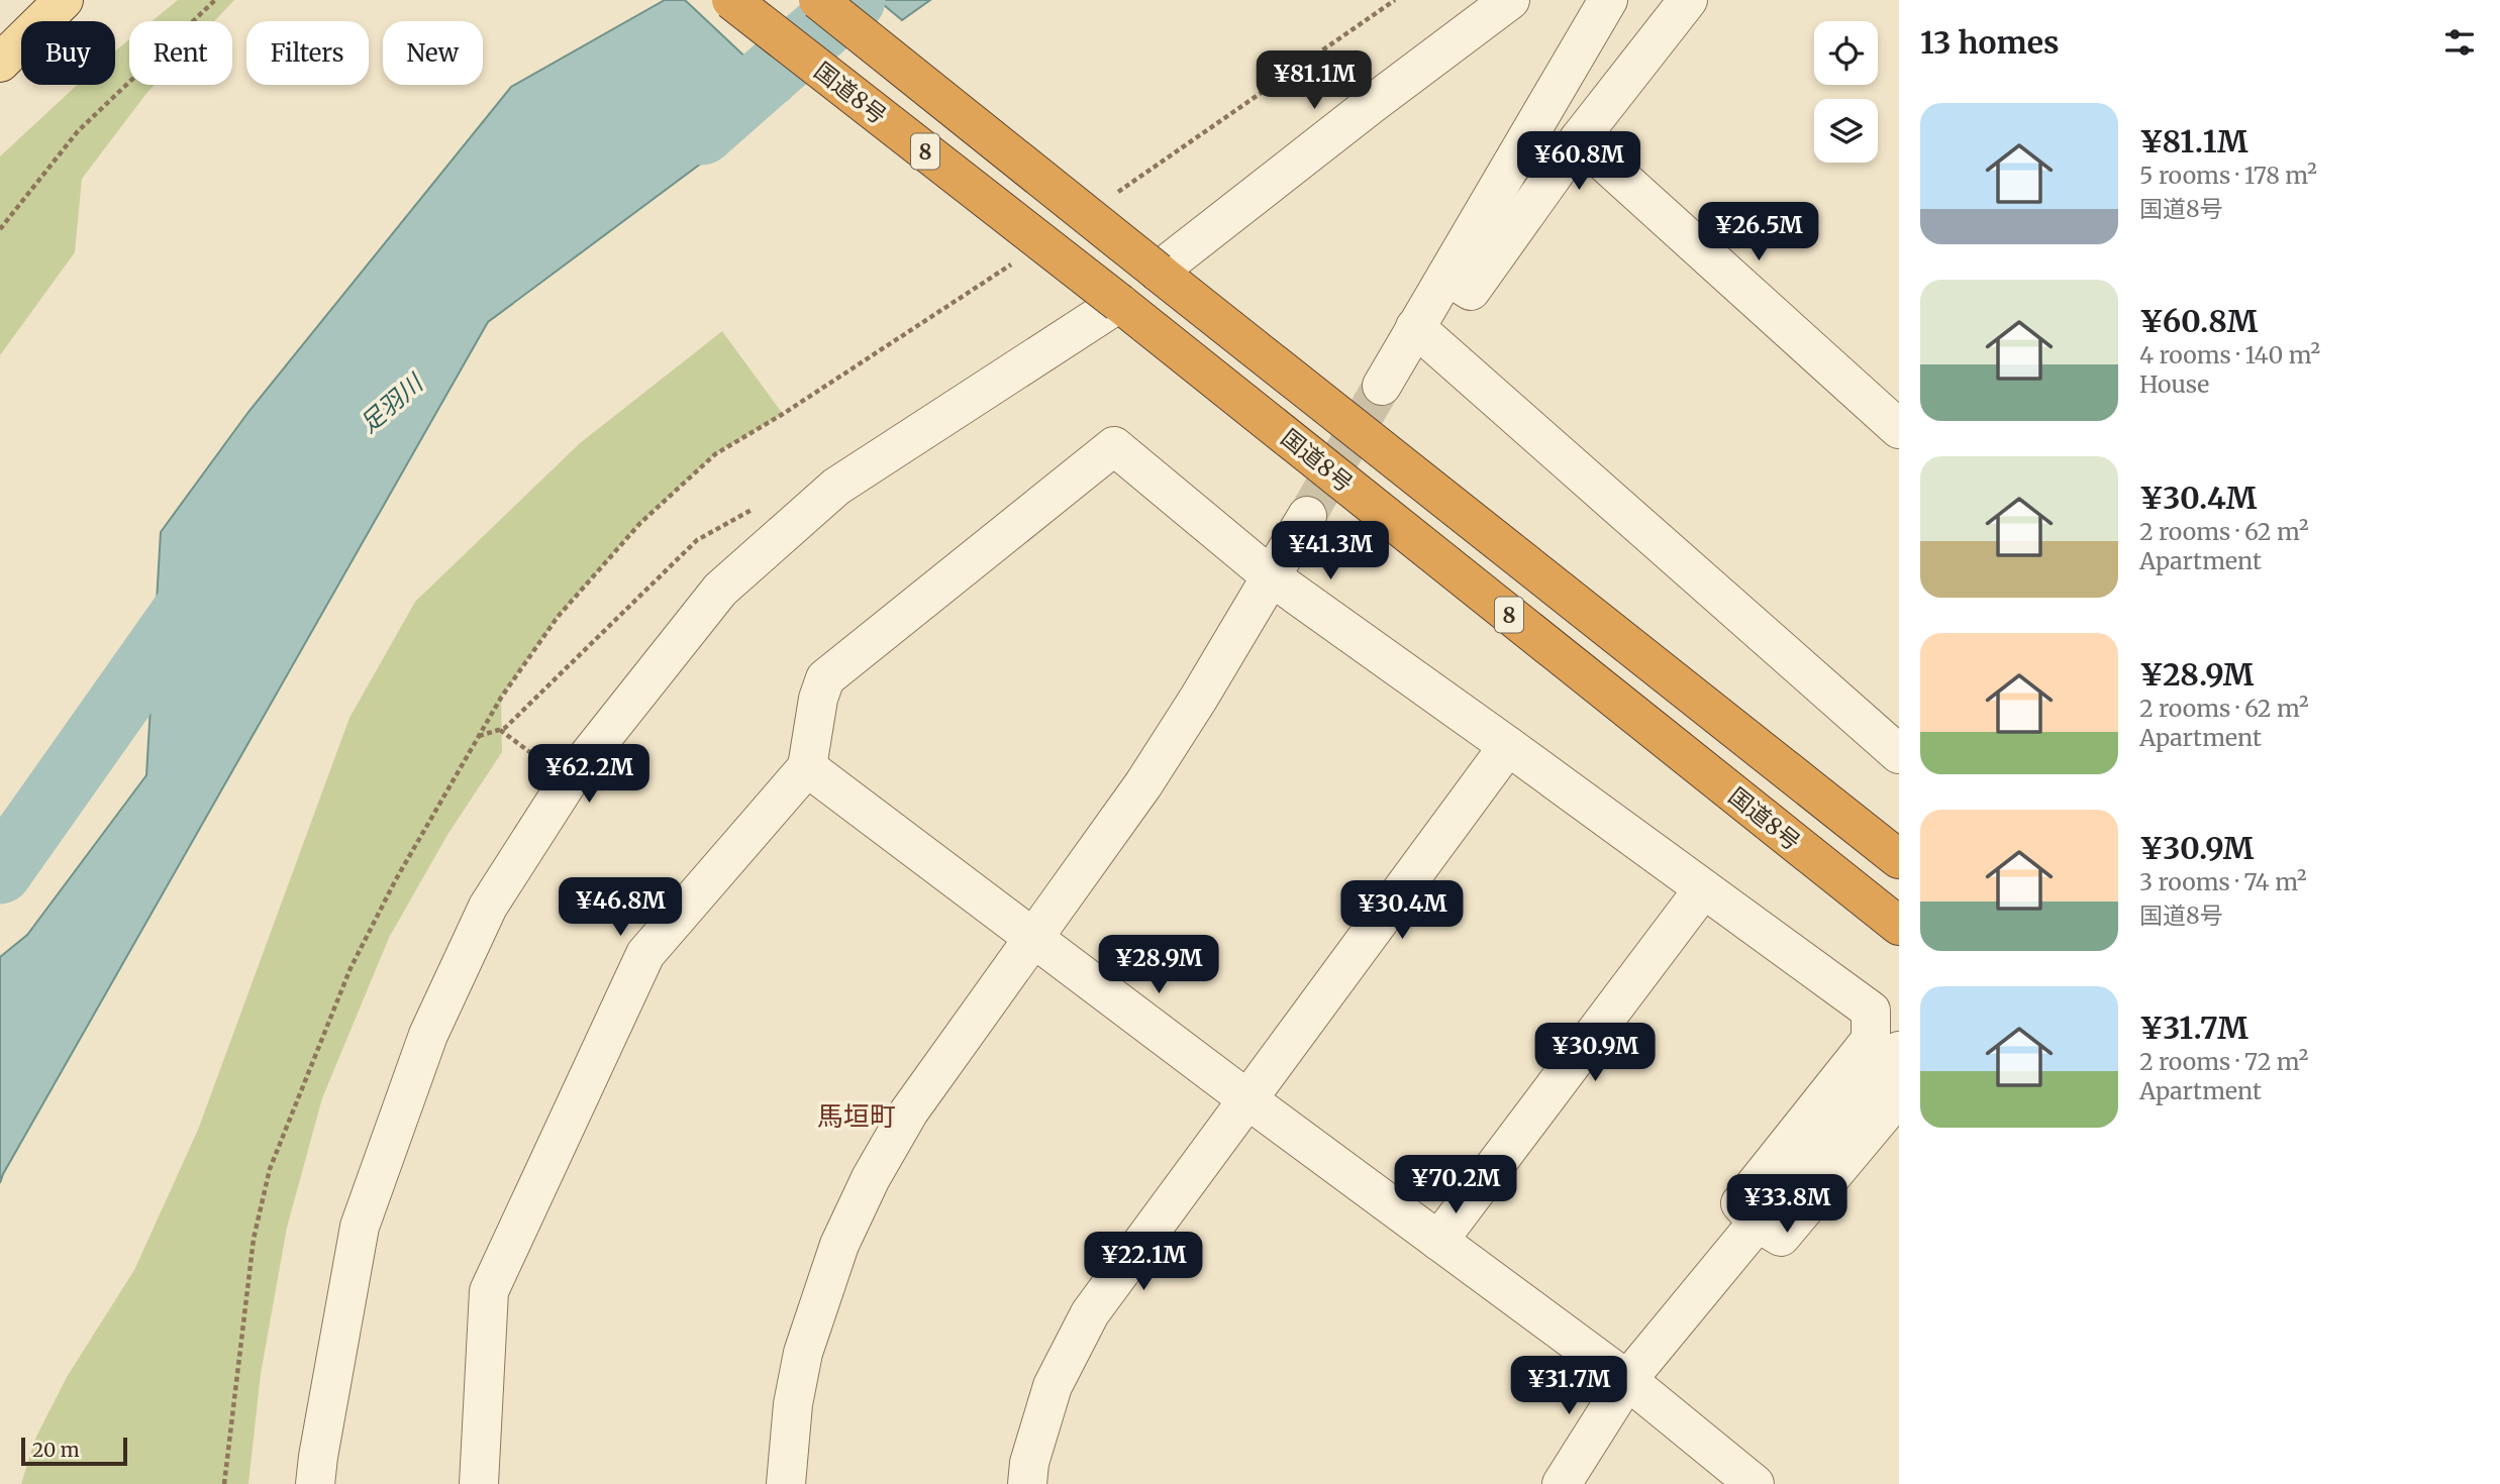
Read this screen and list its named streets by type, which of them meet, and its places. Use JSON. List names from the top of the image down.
{
  "streets": {
    "highway": ["国道8号", "8"]
  },
  "districts": ["馬垣町"],
  "water": ["足羽川"],
  "scale_bar": "20 m",
  "page": {
    "heading": "13 homes",
    "chip": [
      "Buy",
      "Rent",
      "Filters",
      "New"
    ],
    "price": [
      "¥81.1M",
      "¥60.8M",
      "¥26.5M",
      "¥41.3M",
      "¥62.2M",
      "¥46.8M",
      "¥30.4M",
      "¥28.9M",
      "¥30.9M",
      "¥70.2M",
      "¥33.8M",
      "¥22.1M",
      "¥31.7M"
    ],
    "list": [
      {
        "name": "¥81.1M",
        "note": "5 rooms · 178 m² · 国道8号"
      },
      {
        "name": "¥60.8M",
        "note": "4 rooms · 140 m² · House"
      },
      {
        "name": "¥30.4M",
        "note": "2 rooms · 62 m² · Apartment"
      },
      {
        "name": "¥28.9M",
        "note": "2 rooms · 62 m² · Apartment"
      },
      {
        "name": "¥30.9M",
        "note": "3 rooms · 74 m² · 国道8号"
      },
      {
        "name": "¥31.7M",
        "note": "2 rooms · 72 m² · Apartment"
      }
    ],
    "scale": "20 m"
  }
}
